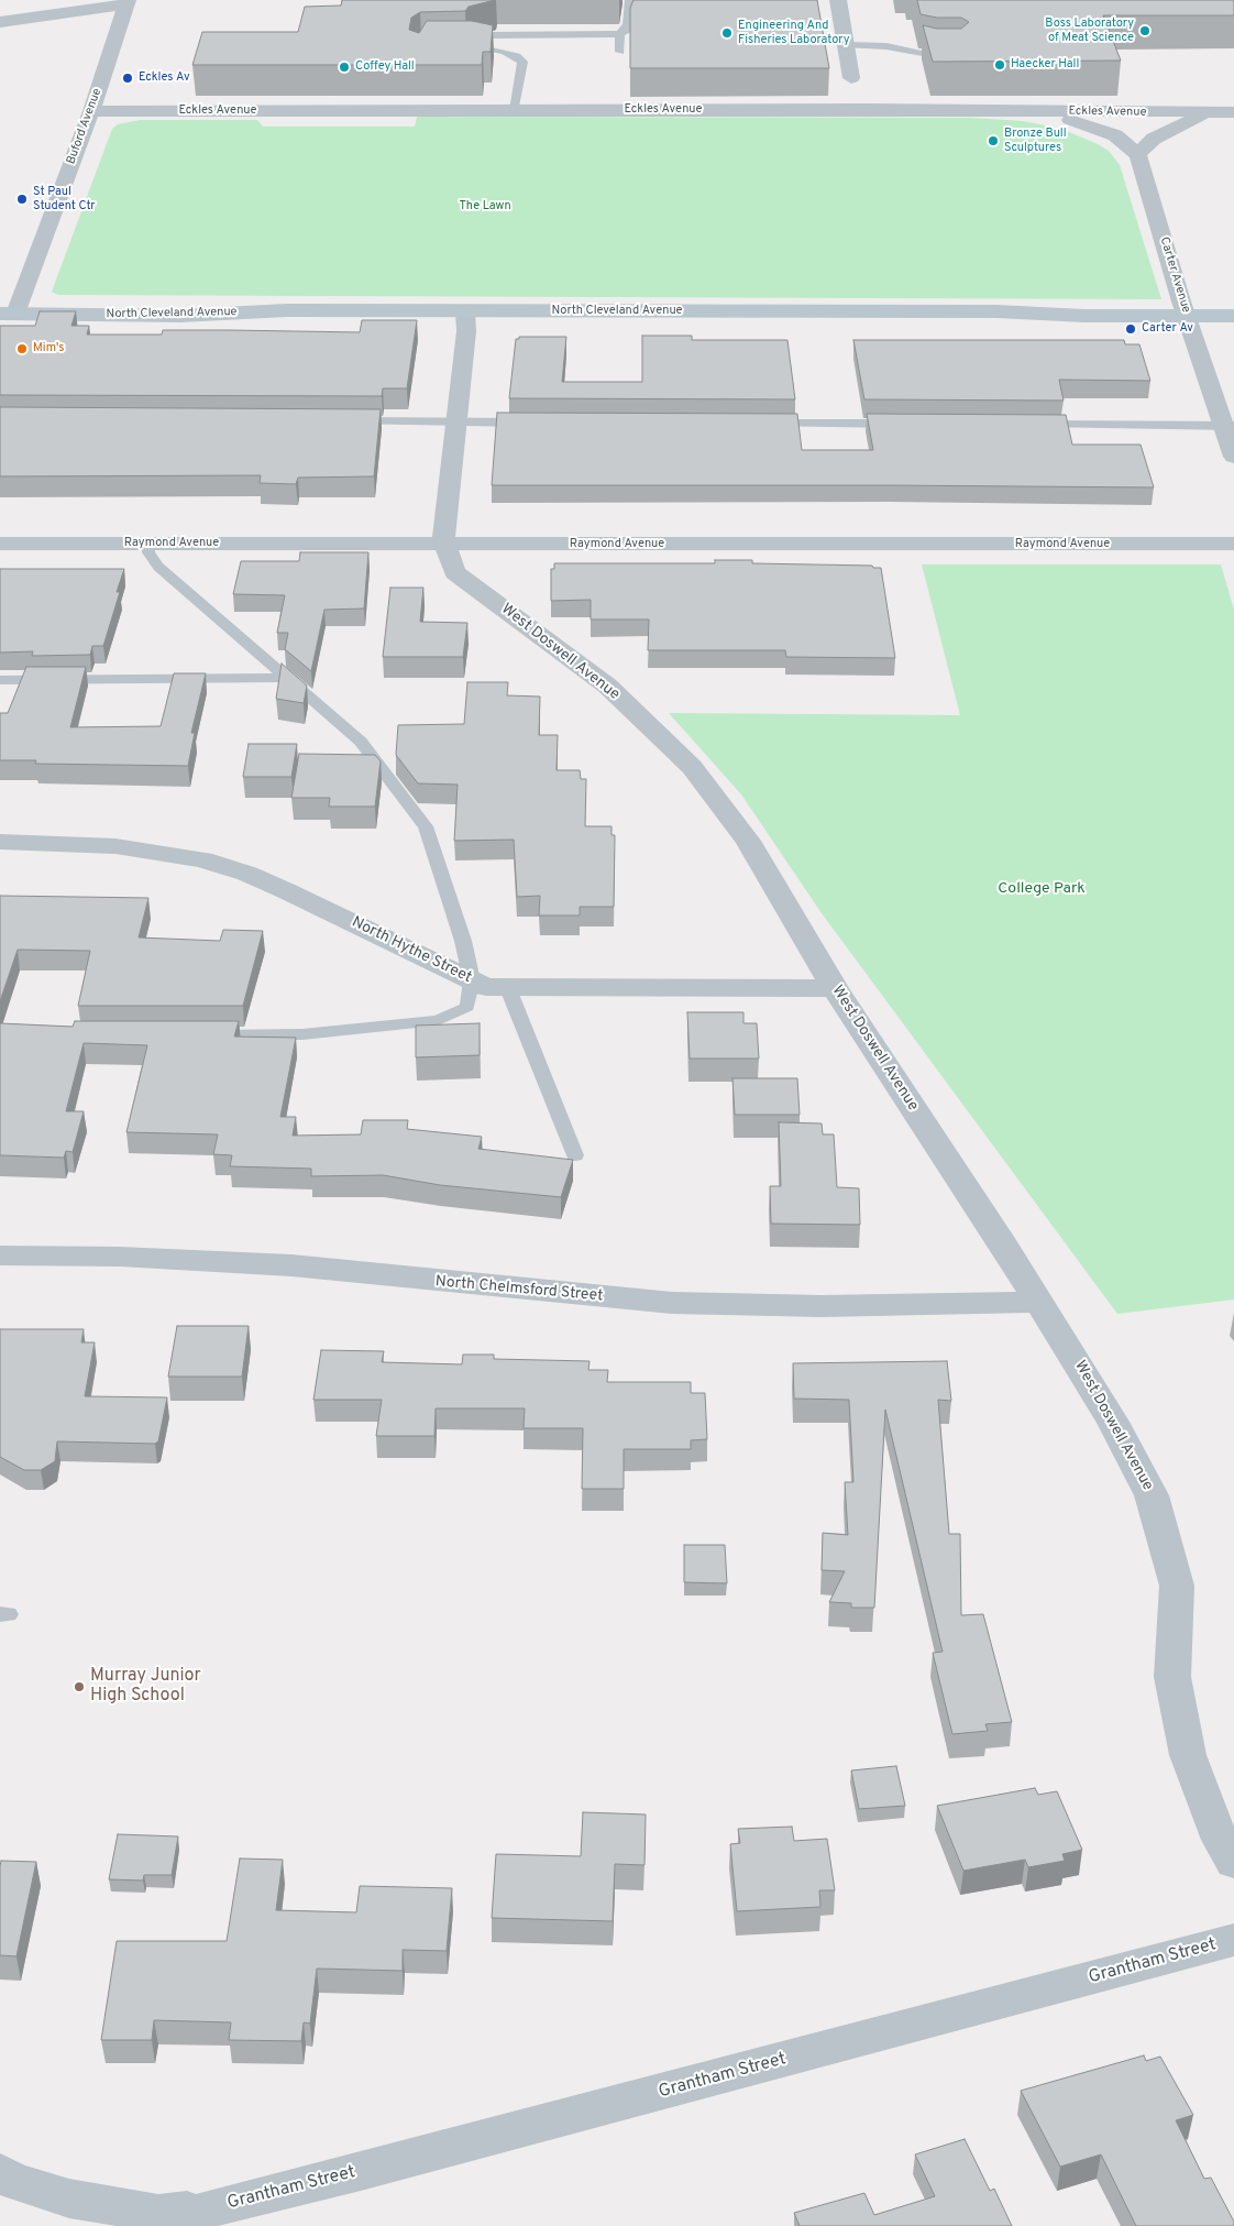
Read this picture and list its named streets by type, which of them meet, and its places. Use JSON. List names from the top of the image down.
{
  "streets": {
    "main road": ["North Cleveland Avenue"],
    "street": [
      "Eckles Avenue",
      "Buford Avenue",
      "Carter Avenue",
      "Raymond Avenue",
      "West Doswell Avenue",
      "North Hythe Street",
      "North Chelmsford Street",
      "Grantham Street"
    ]
  },
  "crossings": [
    ["Eckles Avenue", "Buford Avenue"],
    ["Buford Avenue", "North Cleveland Avenue"],
    ["Carter Avenue", "North Cleveland Avenue"],
    ["North Cleveland Avenue", "West Doswell Avenue"],
    ["Raymond Avenue", "West Doswell Avenue"],
    ["West Doswell Avenue", "North Hythe Street"],
    ["West Doswell Avenue", "North Chelmsford Street"]
  ],
  "parks": ["The Lawn", "College Park"],
  "places": [
    "Boss Laboratory of Meat Science",
    "Engineering And Fisheries Laboratory",
    "Haecker Hall",
    "Coffey Hall",
    "Eckles Av",
    "Bronze Bull Sculptures",
    "St Paul Student Ctr",
    "Carter Av",
    "Mim's",
    "Murray Junior High School"
  ]
}
